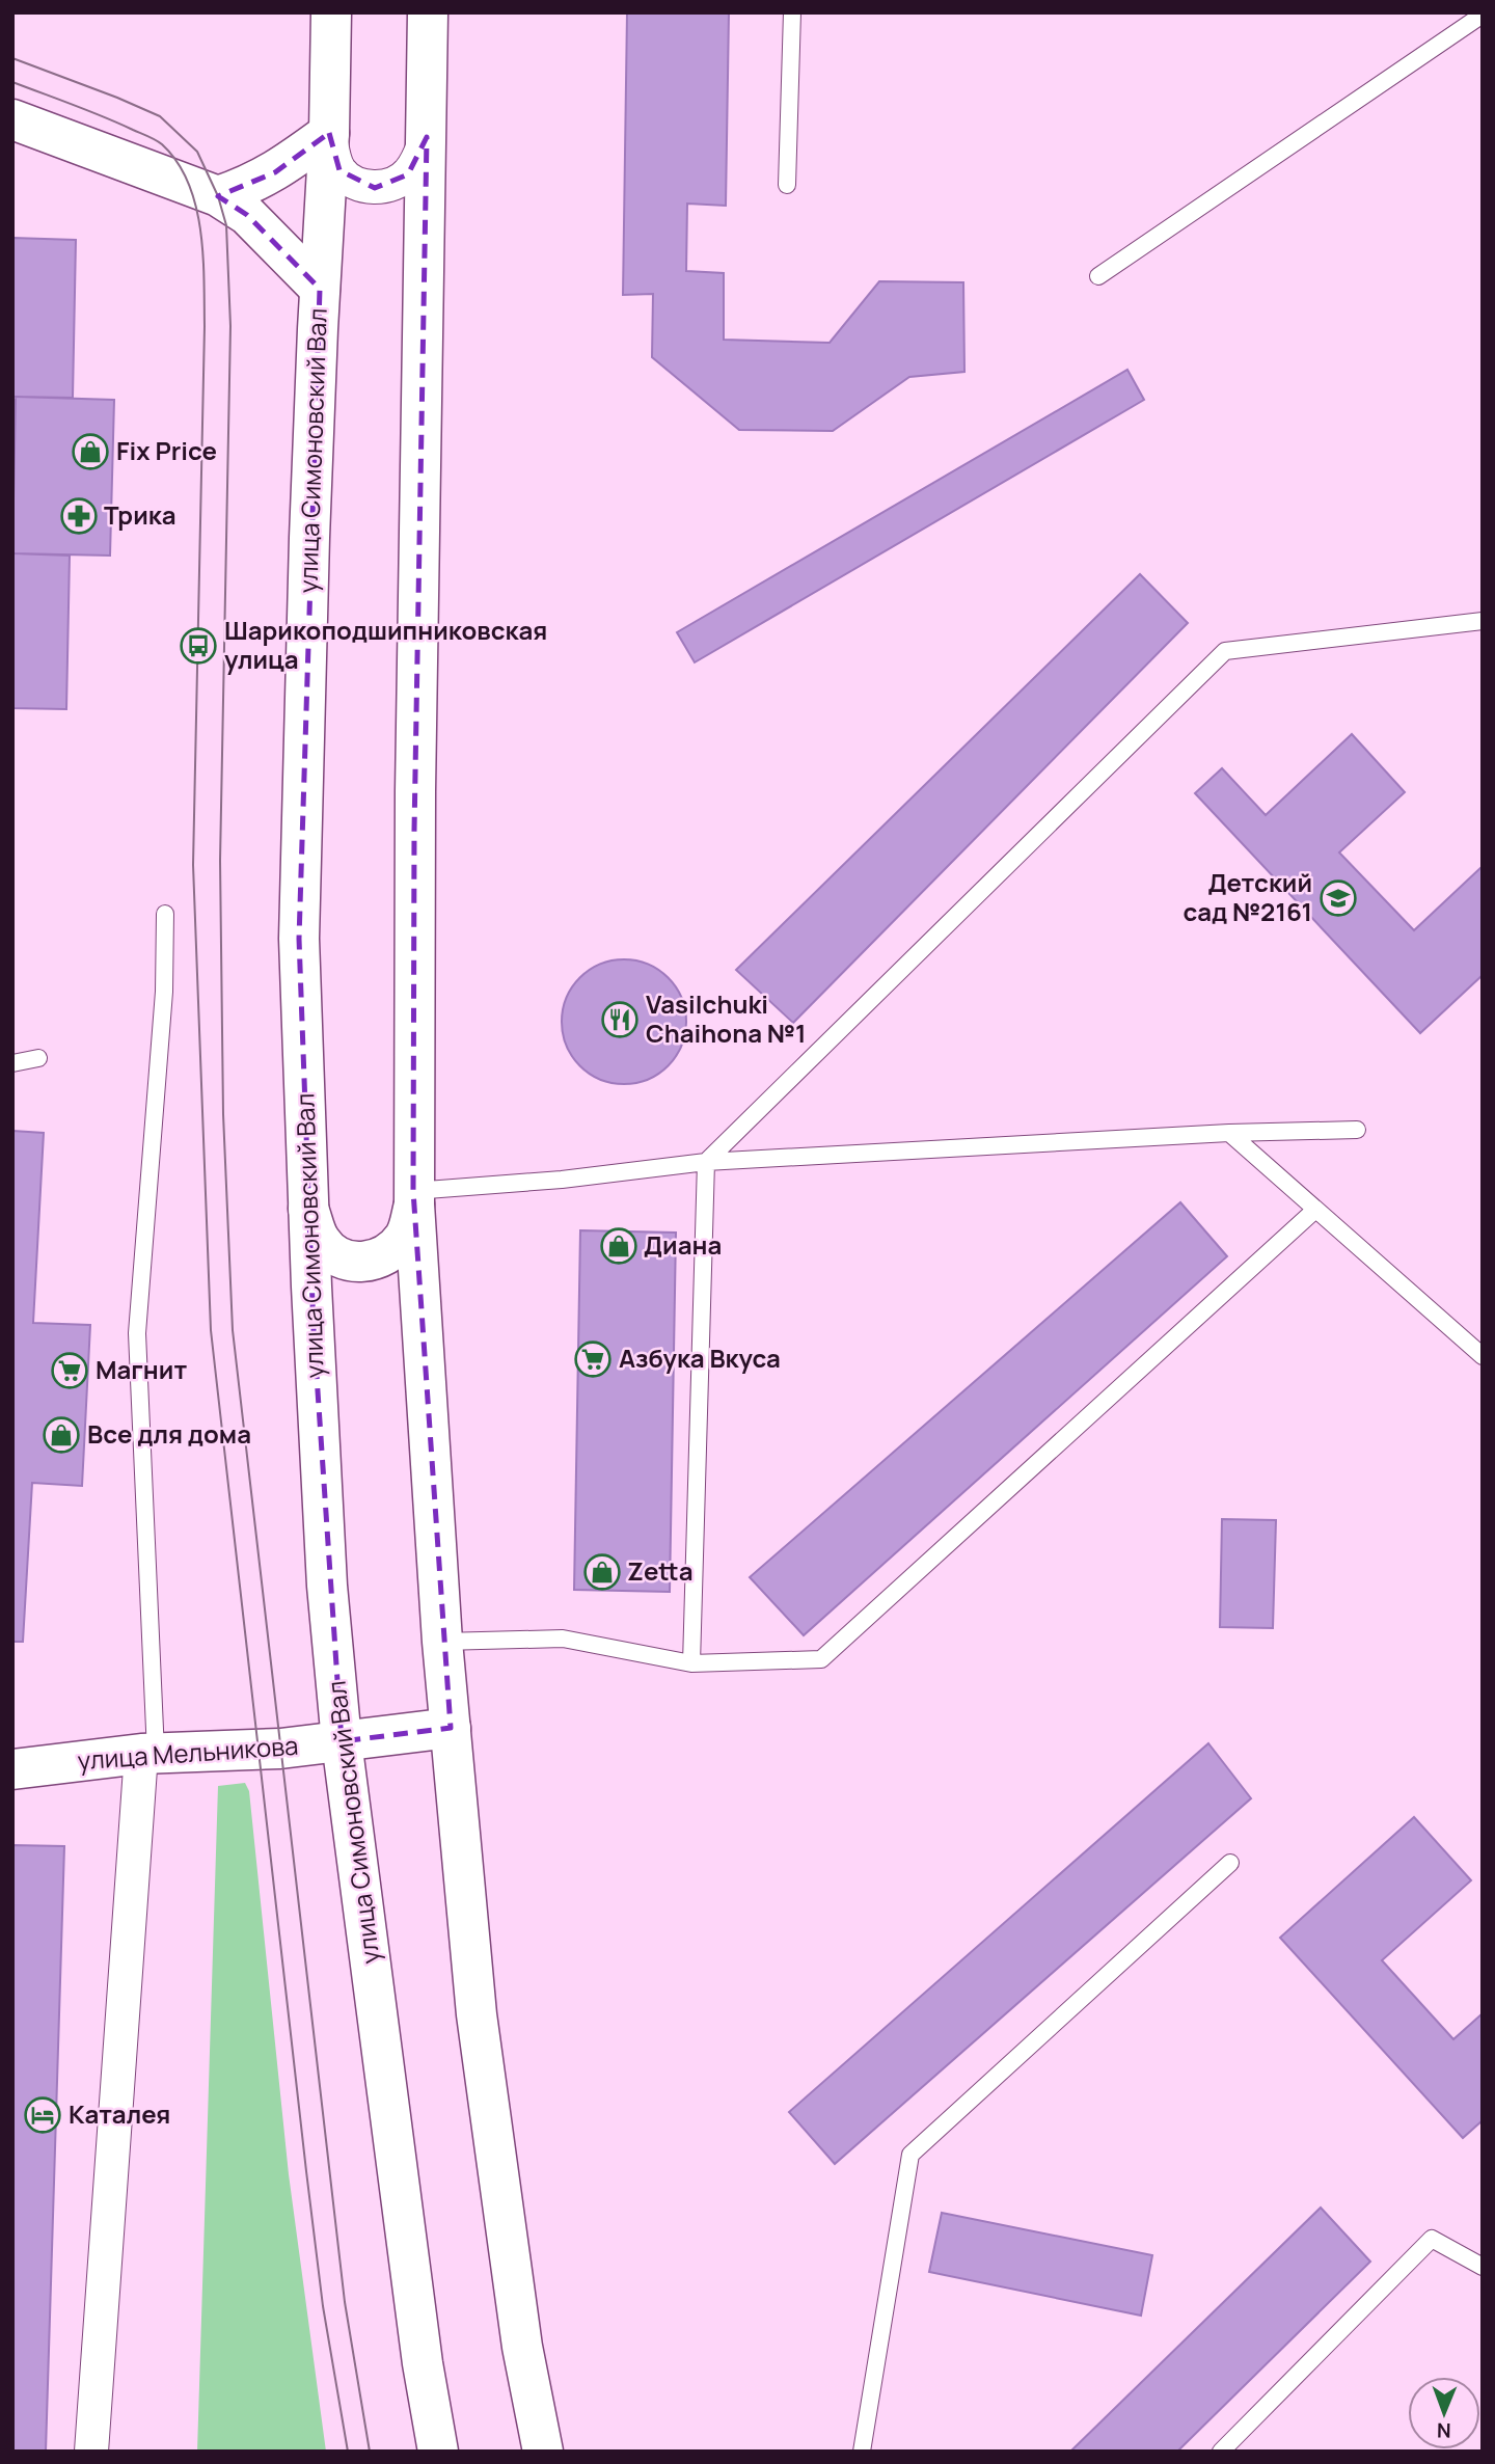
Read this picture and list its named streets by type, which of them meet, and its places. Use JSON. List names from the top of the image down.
{
  "streets": {
    "main road": ["улица Симоновский Вал", "улица Мельникова"]
  },
  "crossings": [
    ["улица Симоновский Вал", "улица Мельникова"]
  ],
  "places": {
    "shop": [
      "Fix Price",
      "Диана",
      "Все для дома",
      "Zetta"
    ],
    "pharmacy": ["Трика"],
    "bus stop": ["Шарикоподшипниковская улица"],
    "school or university": ["Детский сад №2161"],
    "restaurant": ["Vasilchuki Chaihona №1"],
    "supermarket": ["Азбука Вкуса", "Магнит"],
    "hotel": ["Каталея"]
  },
  "north": "bottom"
}
